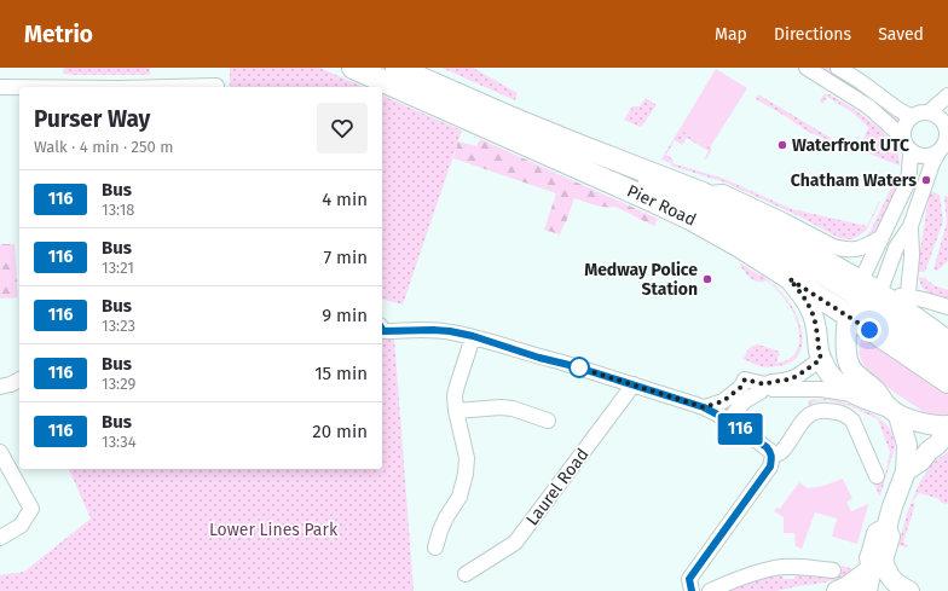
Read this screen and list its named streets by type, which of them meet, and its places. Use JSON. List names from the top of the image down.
{
  "streets": {
    "main road": ["Pier Road"],
    "street": ["Laurel Road"]
  },
  "parks": ["Lower Lines Park"],
  "places": ["Waterfront UTC", "Chatham Waters", "Medway Police Station"],
  "lines": ["bus line 116"],
  "page": {
    "header": "Metrio",
    "nav": ["Map", "Directions", "Saved"],
    "on_map": "116",
    "heading": ["Purser Way", "Walk · 4 min · 250 m"],
    "list": [
      {
        "mark": "116",
        "name": "Bus",
        "note": "13:18",
        "value": "4 min"
      },
      {
        "mark": "116",
        "name": "Bus",
        "note": "13:21",
        "value": "7 min"
      },
      {
        "mark": "116",
        "name": "Bus",
        "note": "13:23",
        "value": "9 min"
      },
      {
        "mark": "116",
        "name": "Bus",
        "note": "13:29",
        "value": "15 min"
      },
      {
        "mark": "116",
        "name": "Bus",
        "note": "13:34",
        "value": "20 min"
      }
    ]
  }
}
